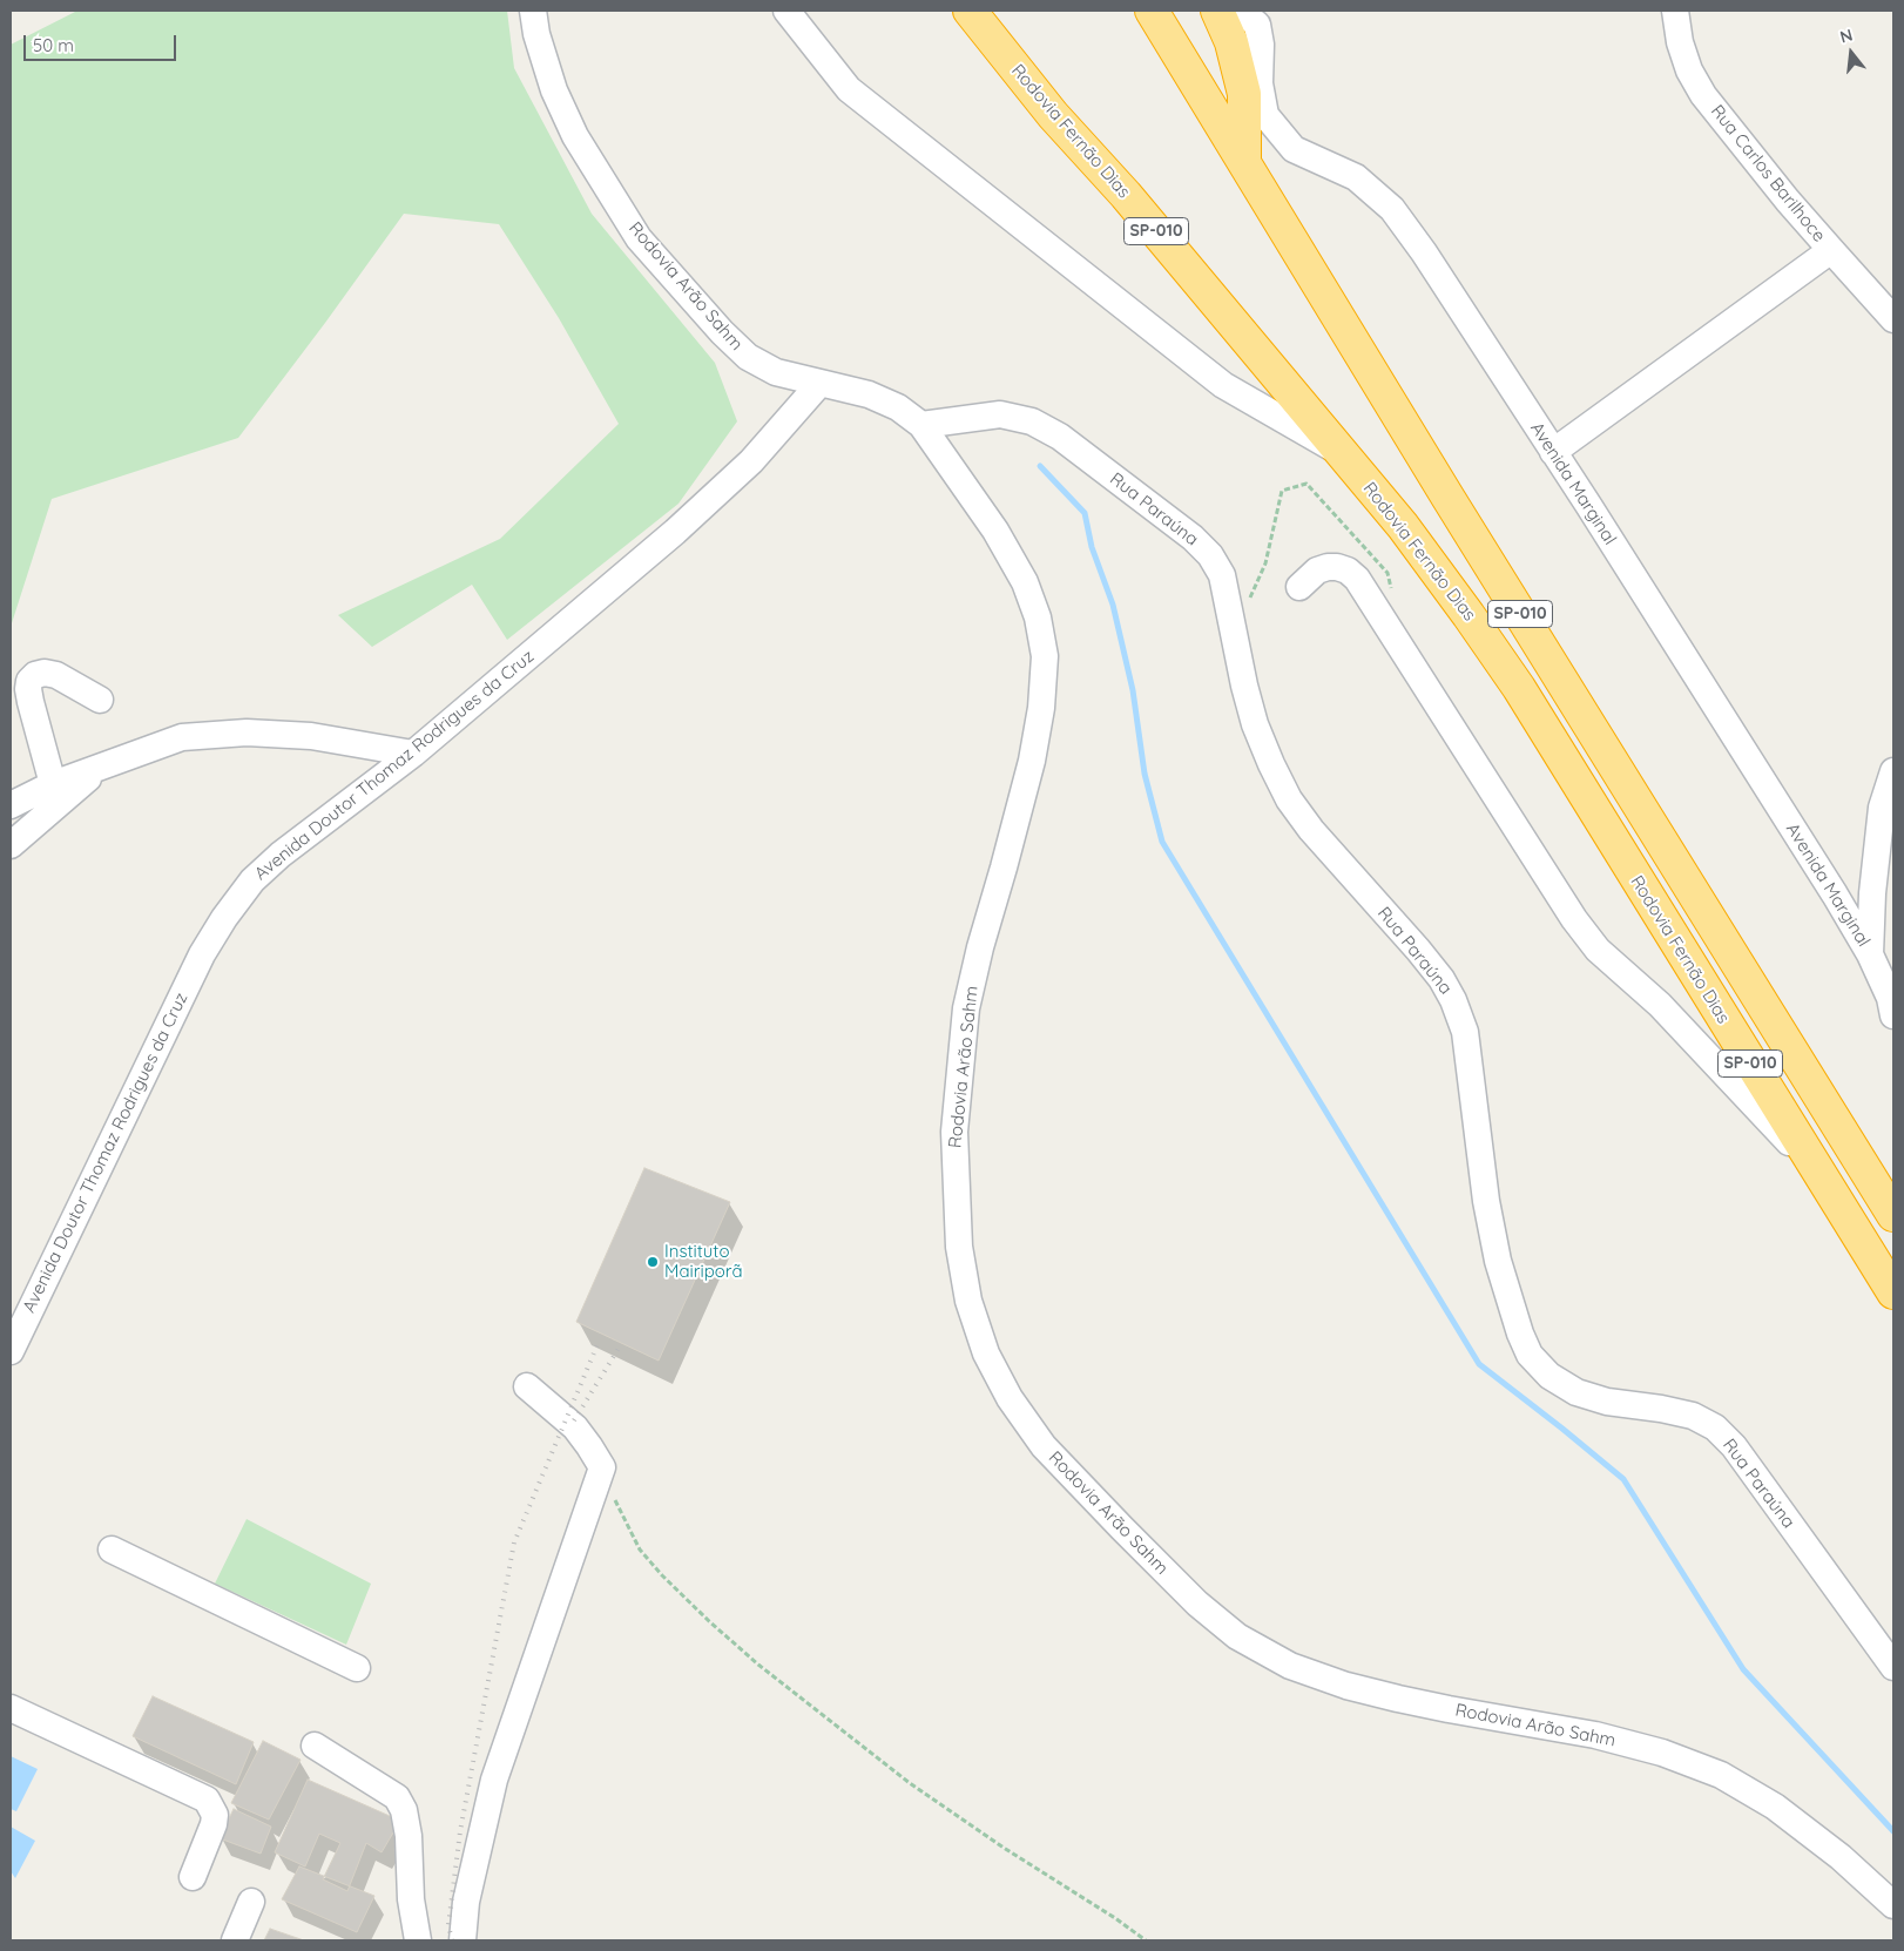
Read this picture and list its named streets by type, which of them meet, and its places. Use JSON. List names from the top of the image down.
{
  "streets": {
    "highway": ["Rodovia Fernão Dias", "SP-010"],
    "street": [
      "Rua Carlos Barilhoce",
      "Rodovia Arão Sahm",
      "Avenida Marginal",
      "Rua Paraúna",
      "Avenida Doutor Thomaz Rodrigues da Cruz"
    ]
  },
  "crossings": [
    ["Rodovia Arão Sahm", "Rua Paraúna"],
    ["Rodovia Arão Sahm", "Avenida Doutor Thomaz Rodrigues da Cruz"]
  ],
  "places": ["Instituto Mairiporã"],
  "scale_bar": "50 m",
  "north": "top"
}
